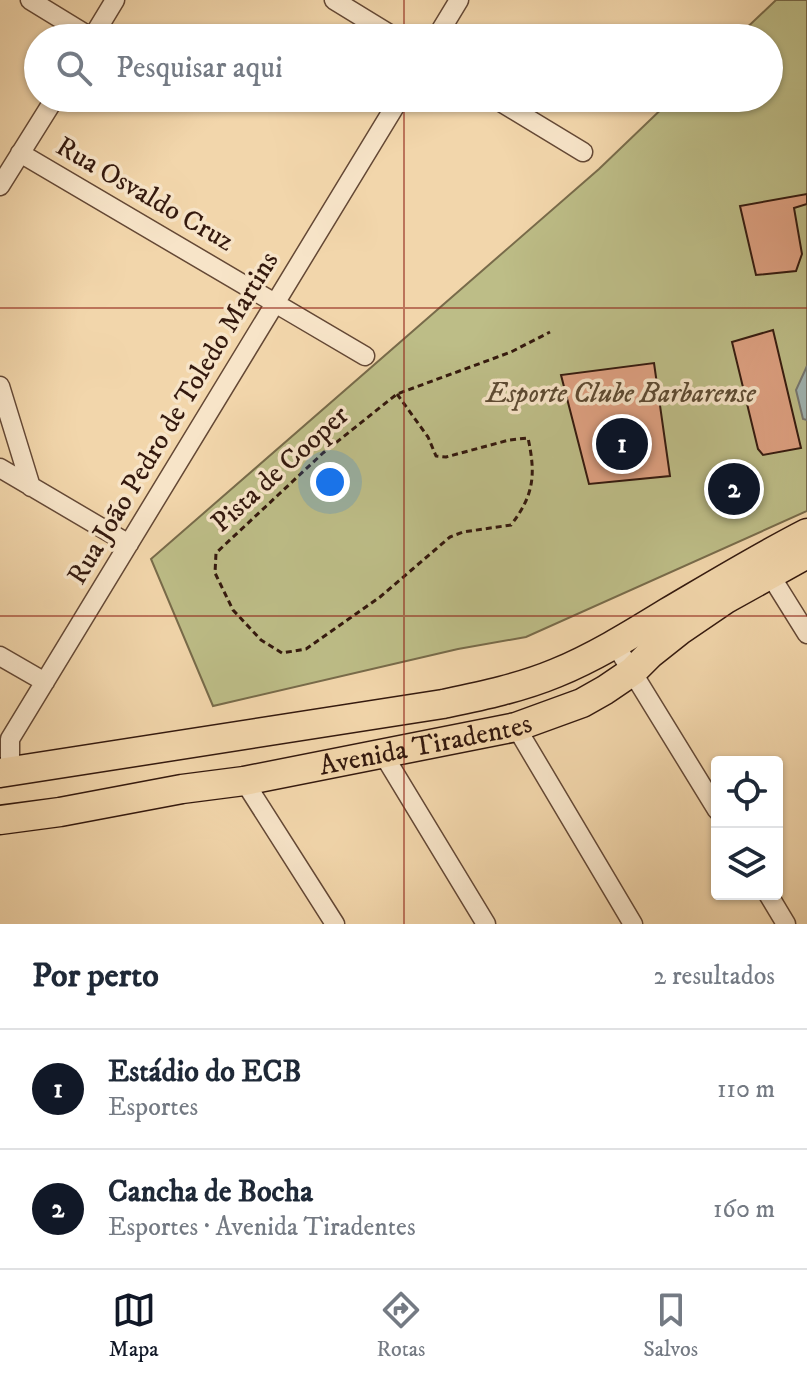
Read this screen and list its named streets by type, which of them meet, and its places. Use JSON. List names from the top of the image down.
{
  "streets": {
    "main road": ["Avenida Tiradentes"],
    "street": ["Rua Osvaldo Cruz", "Rua João Pedro de Toledo Martins"],
    "path": ["Pista de Cooper"]
  },
  "crossings": [
    ["Rua Osvaldo Cruz", "Rua João Pedro de Toledo Martins"],
    ["Rua João Pedro de Toledo Martins", "Avenida Tiradentes"]
  ],
  "parks": ["Esporte Clube Barbarense"],
  "page": {
    "search": "Pesquisar aqui",
    "pins": ["1", "2"],
    "heading": ["Por perto", "2 resultados"],
    "list": [
      {
        "mark": "1",
        "name": "Estádio do ECB",
        "note": "Esportes",
        "value": "110 m"
      },
      {
        "mark": "2",
        "name": "Cancha de Bocha",
        "note": "Esportes · Avenida Tiradentes",
        "value": "160 m"
      }
    ],
    "nav": ["Mapa", "Rotas", "Salvos"]
  }
}
